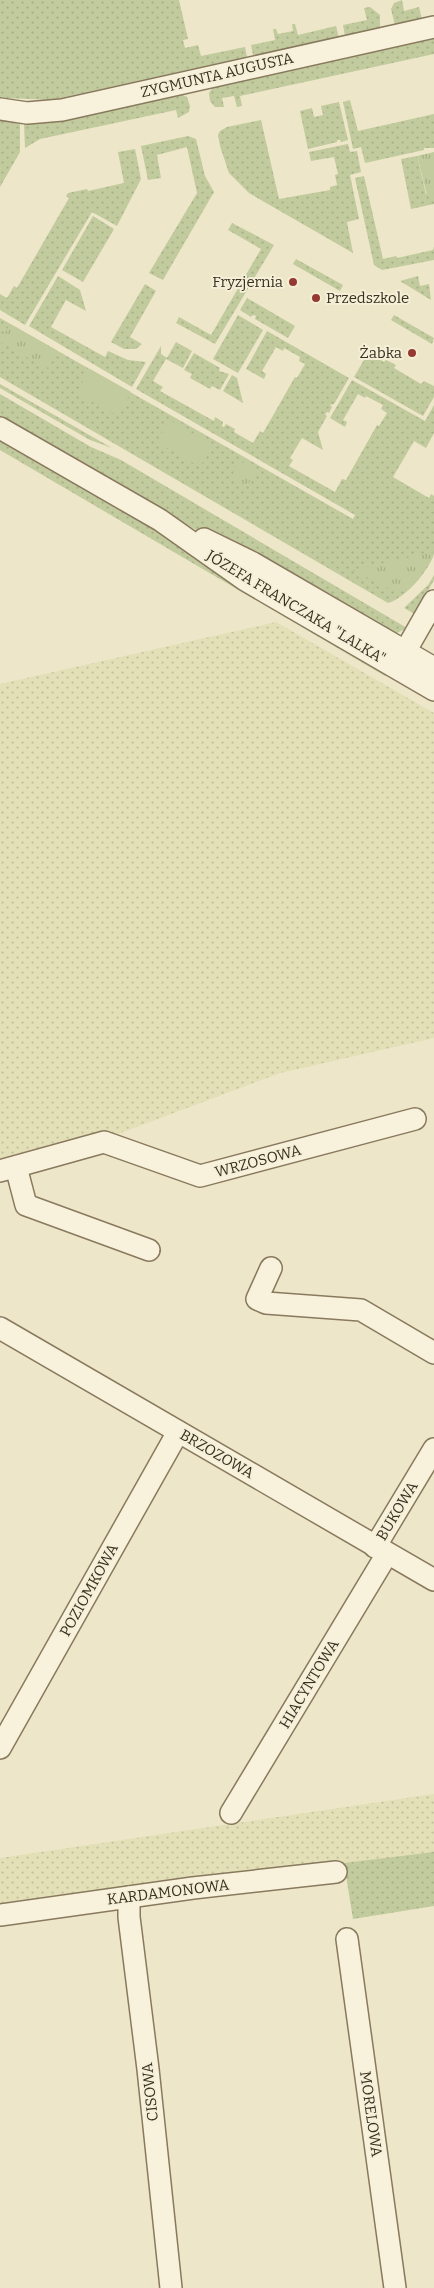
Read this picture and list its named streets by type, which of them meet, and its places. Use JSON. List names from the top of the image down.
{
  "streets": {
    "street": [
      "ZYGMUNTA AUGUSTA",
      "JÓZEFA FRANCZAKA \"LALKA\"",
      "WRZOSOWA",
      "BRZOZOWA",
      "BUKOWA",
      "POZIOMKOWA",
      "HIACYNTOWA",
      "KARDAMONOWA",
      "CISOWA",
      "MORELOWA"
    ]
  },
  "crossings": [
    ["BRZOZOWA", "BUKOWA"],
    ["BRZOZOWA", "POZIOMKOWA"],
    ["BRZOZOWA", "HIACYNTOWA"],
    ["BUKOWA", "HIACYNTOWA"],
    ["KARDAMONOWA", "CISOWA"]
  ],
  "places": ["Fryzjernia", "Przedszkole", "Żabka"]
}
